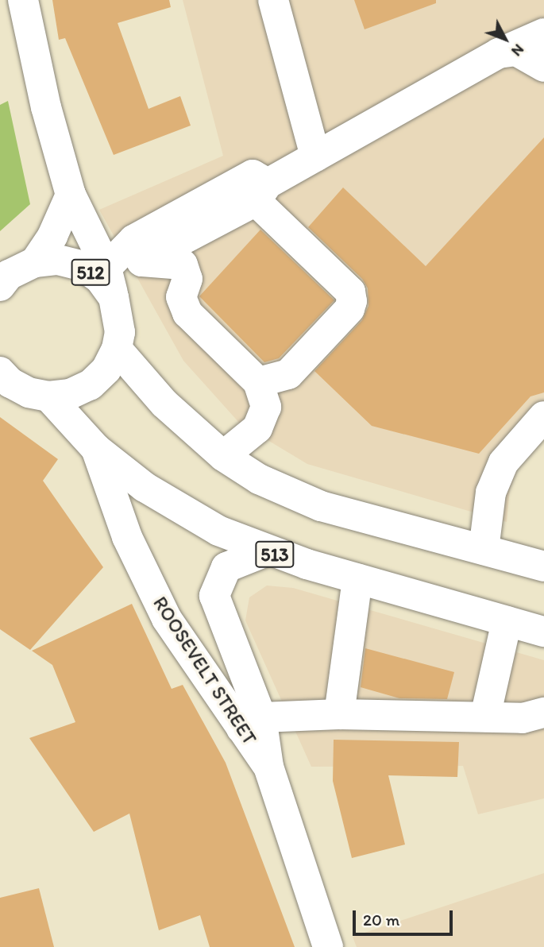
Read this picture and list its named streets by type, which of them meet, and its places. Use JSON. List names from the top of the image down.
{
  "streets": {
    "main road": ["512", "513", "ROOSEVELT STREET"]
  },
  "crossings": [
    ["512", "513"],
    ["513", "ROOSEVELT STREET"]
  ],
  "scale_bar": "20 m",
  "north": "bottom right"
}
